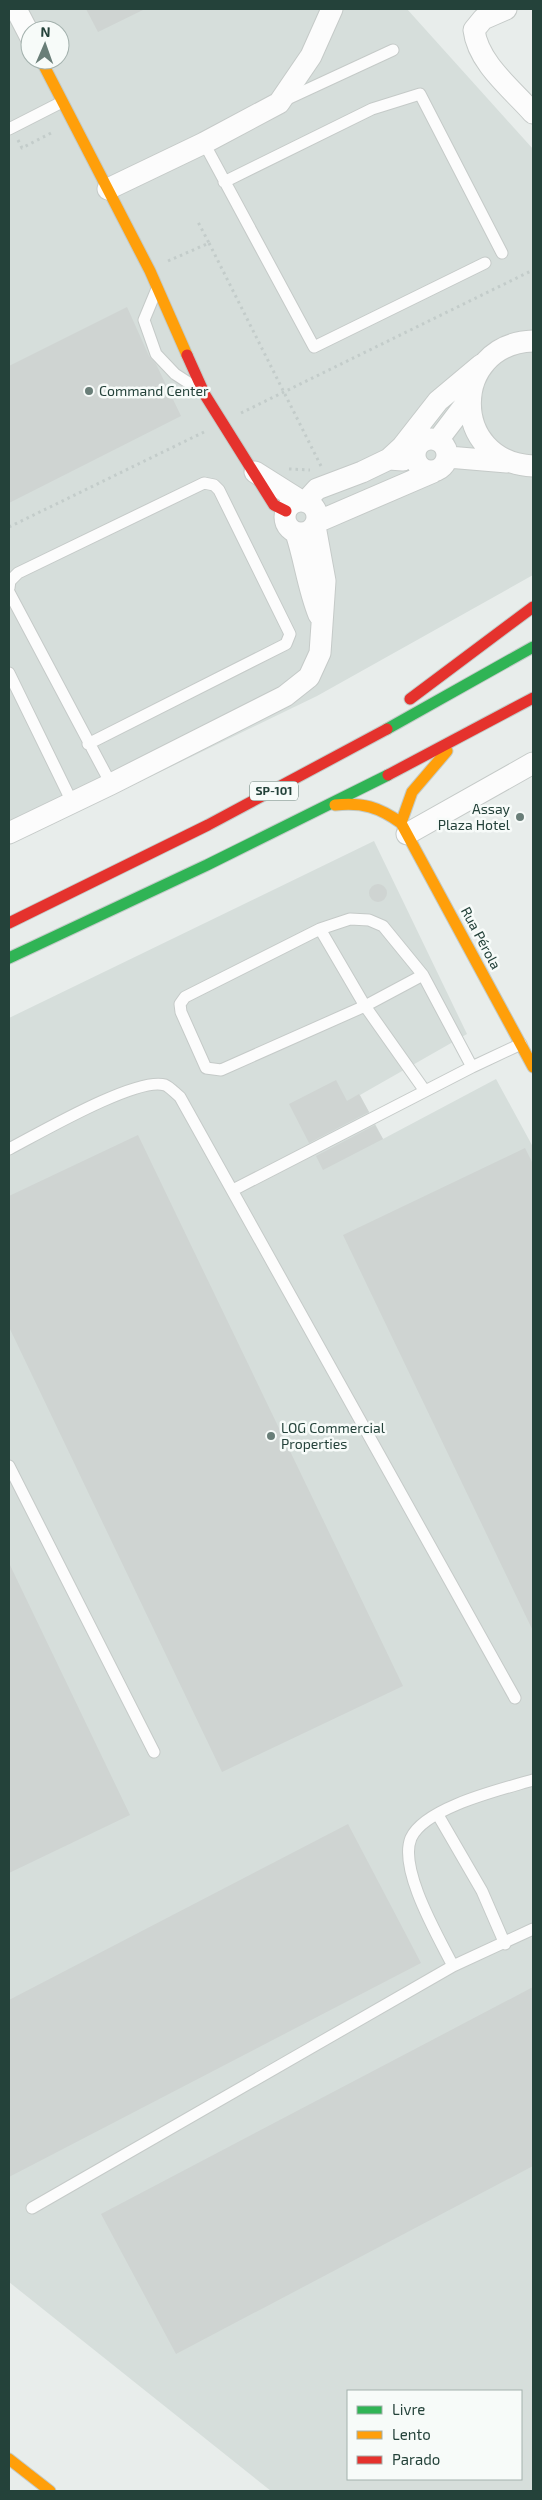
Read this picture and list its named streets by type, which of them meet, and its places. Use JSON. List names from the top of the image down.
{
  "streets": {
    "main road": ["SP-101", "Rua Pérola"]
  },
  "places": ["Command Center", "Assay Plaza Hotel", "LOG Commercial Properties"],
  "legend": ["Livre", "Lento", "Parado"],
  "north": "top"
}
